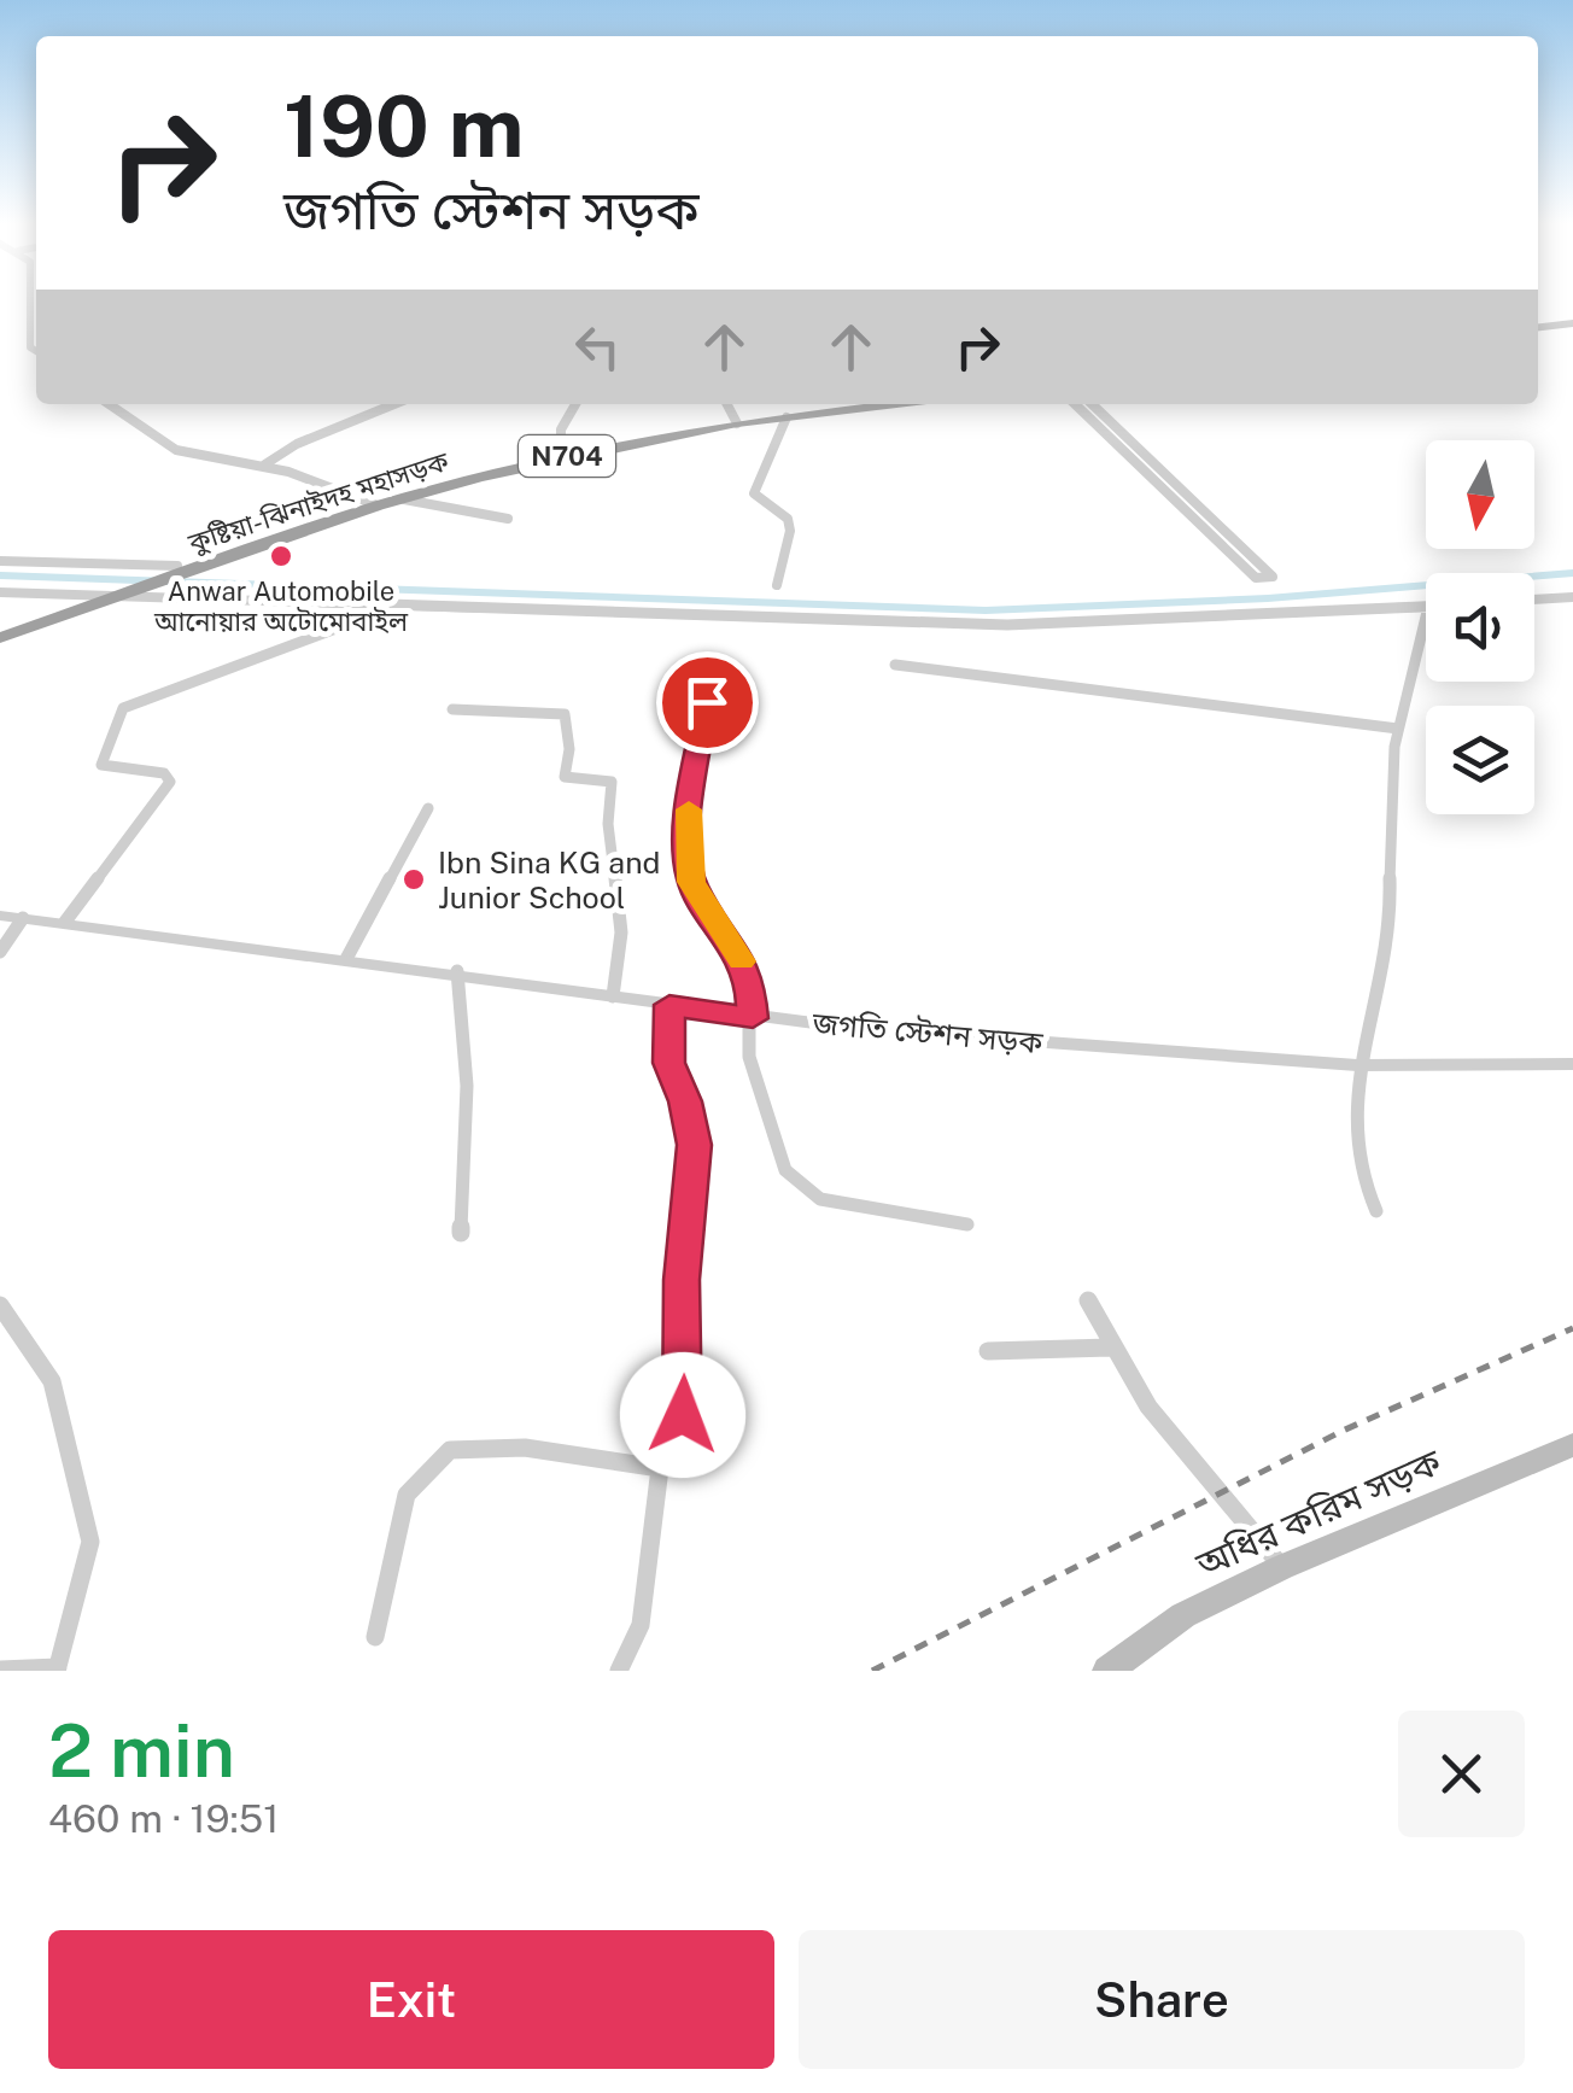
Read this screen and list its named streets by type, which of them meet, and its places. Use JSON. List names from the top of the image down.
{
  "streets": {
    "highway": ["N704", "কুষ্টিয়া-ঝিনাইদহ মহাসড়ক"],
    "main road": ["অধির করিম সড়ক"],
    "street": ["জগতি স্টেশন সড়ক"]
  },
  "places": ["Anwar Automobile আনোয়ার অটোমোবাইল", "Ibn Sina KG and Junior School"],
  "north": "bottom",
  "page": {
    "turn": ["190 m", "জগতি স্টেশন সড়ক"],
    "heading": ["2 min", "460 m · 19:51"],
    "buttons": ["Exit", "Share"]
  }
}
